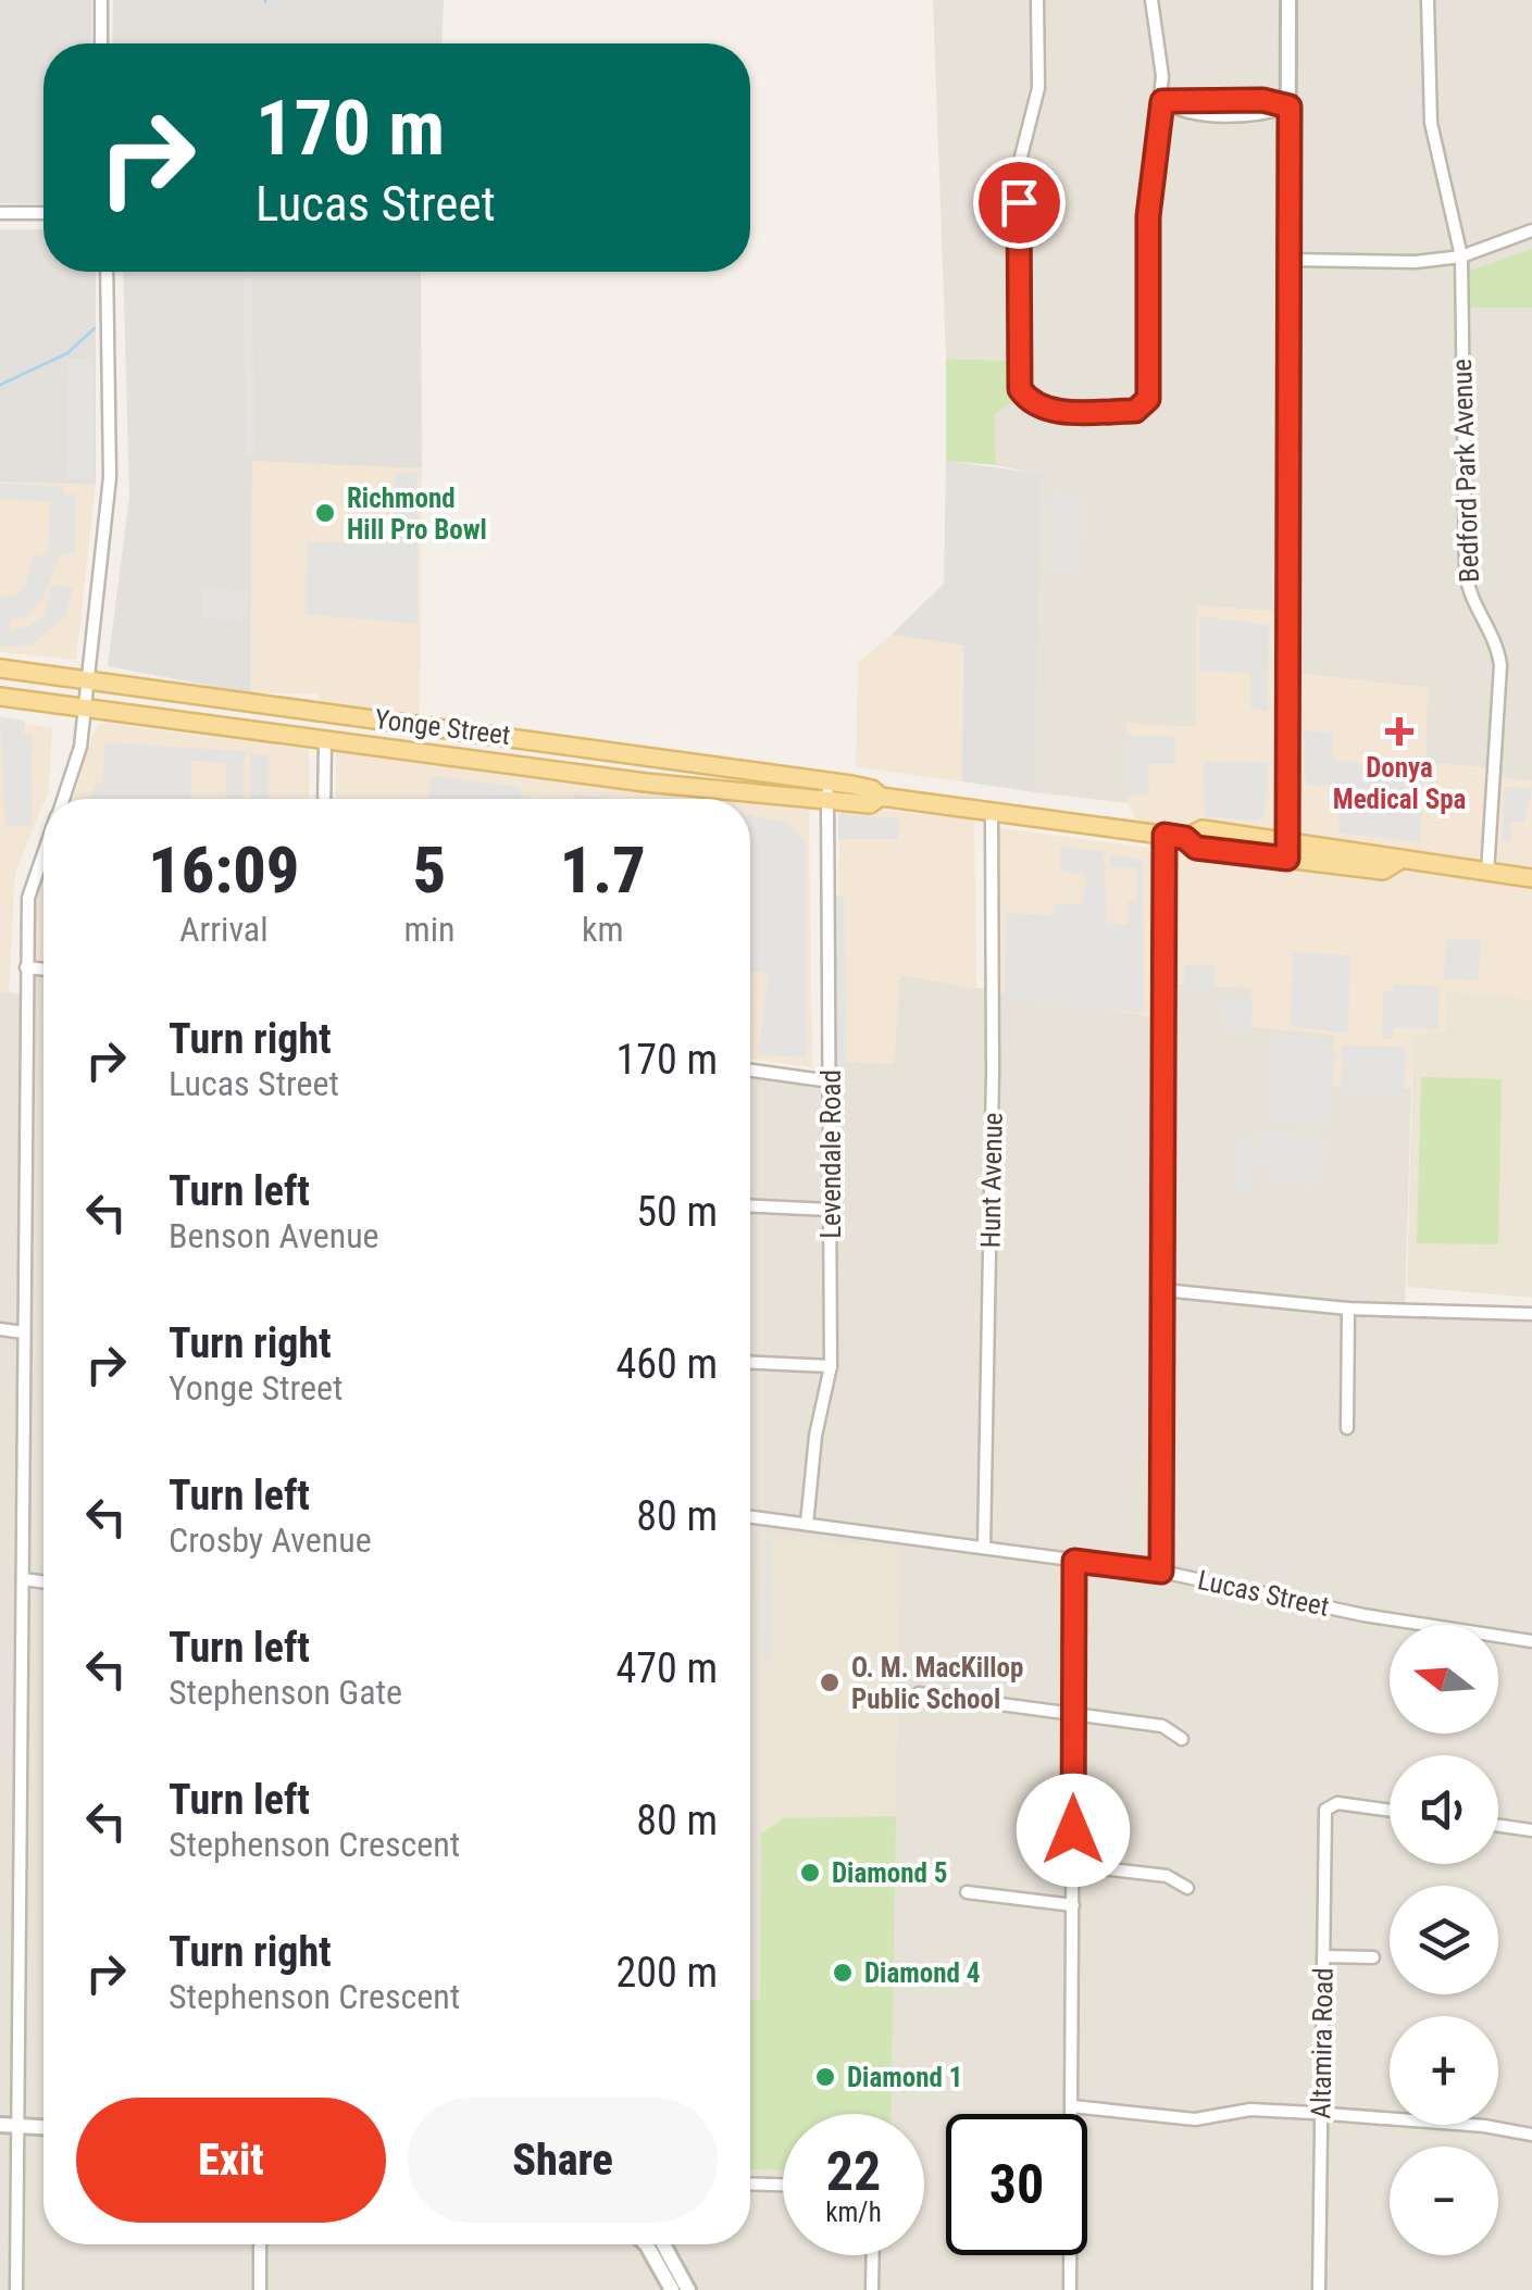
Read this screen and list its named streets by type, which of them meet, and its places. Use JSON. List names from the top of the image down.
{
  "streets": {
    "main road": ["Yonge Street"],
    "street": [
      "Bedford Park Avenue",
      "Levendale Road",
      "Hunt Avenue",
      "Lucas Street",
      "Altamira Road"
    ]
  },
  "crossings": [
    ["Bedford Park Avenue", "Yonge Street"],
    ["Yonge Street", "Levendale Road"],
    ["Yonge Street", "Hunt Avenue"],
    ["Levendale Road", "Lucas Street"],
    ["Hunt Avenue", "Lucas Street"]
  ],
  "places": {
    "other": [
      "Richmond Hill Pro Bowl",
      "O. M. MacKillop Public School",
      "Diamond 5",
      "Diamond 4",
      "Diamond 1"
    ],
    "health": ["Donya Medical Spa"]
  },
  "north": "left",
  "page": {
    "turn": ["170 m", "Lucas Street"],
    "eta": [
      "16:09",
      "Arrival",
      "5",
      "min",
      "1.7",
      "km"
    ],
    "list": [
      {
        "name": "Turn right",
        "note": "Lucas Street",
        "value": "170 m"
      },
      {
        "name": "Turn left",
        "note": "Benson Avenue",
        "value": "50 m"
      },
      {
        "name": "Turn right",
        "note": "Yonge Street",
        "value": "460 m"
      },
      {
        "name": "Turn left",
        "note": "Crosby Avenue",
        "value": "80 m"
      },
      {
        "name": "Turn left",
        "note": "Stephenson Gate",
        "value": "470 m"
      },
      {
        "name": "Turn left",
        "note": "Stephenson Crescent",
        "value": "80 m"
      },
      {
        "name": "Turn right",
        "note": "Stephenson Crescent",
        "value": "200 m"
      }
    ],
    "map_buttons": ["+", "−"],
    "buttons": ["Exit", "Share"],
    "speed": "22 km/h",
    "limit": "30"
  }
}
